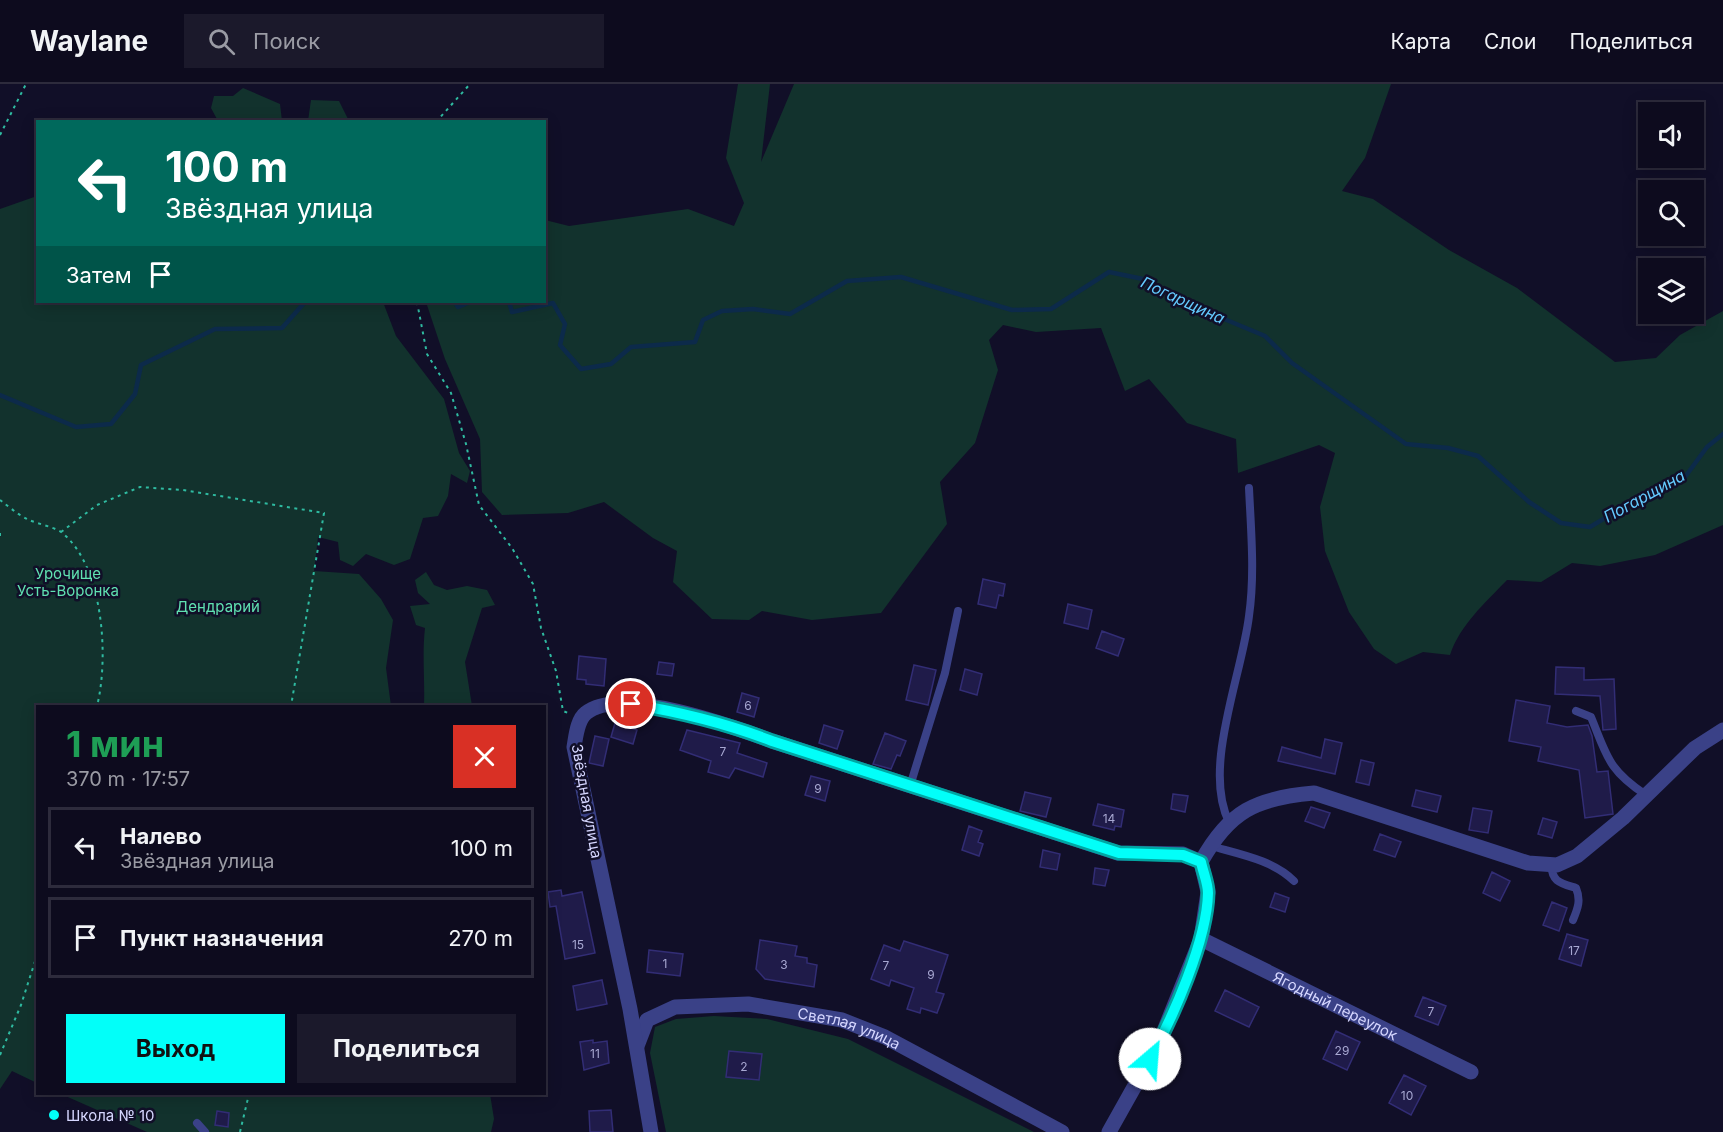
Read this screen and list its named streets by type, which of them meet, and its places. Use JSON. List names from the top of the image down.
{
  "streets": {
    "street": ["Звёздная улица", "Ягодный переулок", "Светлая улица"]
  },
  "crossings": [
    ["Звёздная улица", "Светлая улица"]
  ],
  "water": ["Погарщина"],
  "parks": ["Урочище Усть-Воронка", "Дендрарий"],
  "places": ["Школа № 10"],
  "house_numbers": [
    "6",
    "7",
    "9",
    "14",
    "15",
    "17",
    "1",
    "3",
    "7",
    "9",
    "7",
    "29",
    "11",
    "2",
    "10"
  ],
  "page": {
    "header": "Waylane",
    "search": "Поиск",
    "nav": ["Карта", "Слои", "Поделиться"],
    "turn": ["100 m", "Звёздная улица"],
    "then": "Затем",
    "heading": ["1 мин", "370 m · 17:57"],
    "list": [
      {
        "name": "Налево",
        "note": "Звёздная улица",
        "value": "100 m"
      },
      {
        "name": "Пункт назначения",
        "value": "270 m"
      }
    ],
    "buttons": ["Выход", "Поделиться"]
  }
}
